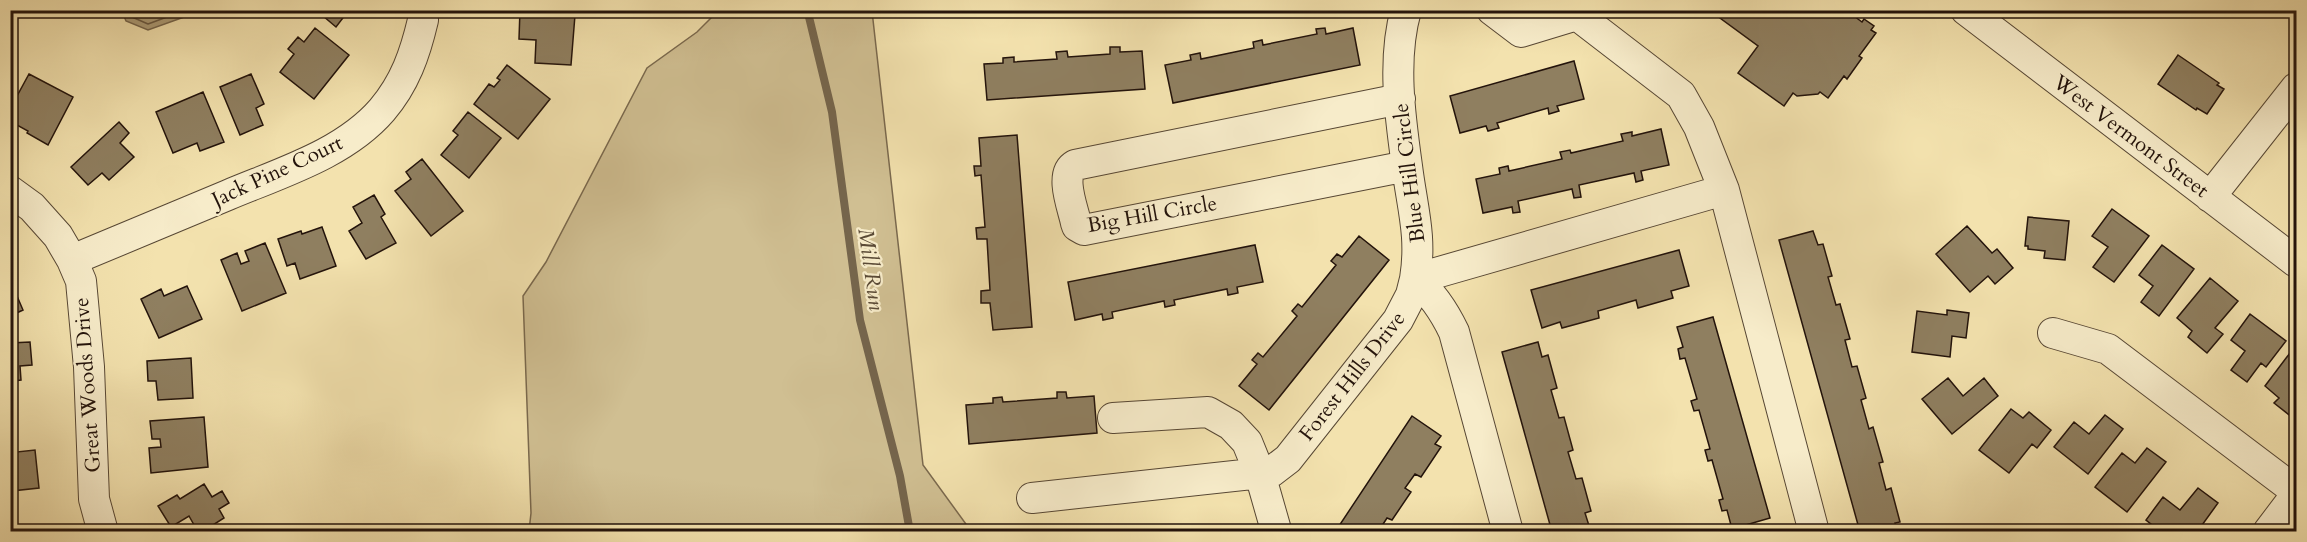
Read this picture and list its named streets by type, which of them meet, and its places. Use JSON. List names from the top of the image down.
{
  "streets": {
    "street": [
      "West Vermont Street",
      "Jack Pine Court",
      "Blue Hill Circle",
      "Big Hill Circle",
      "Forest Hills Drive",
      "Great Woods Drive"
    ]
  },
  "crossings": [
    ["Jack Pine Court", "Great Woods Drive"],
    ["Blue Hill Circle", "Big Hill Circle"],
    ["Blue Hill Circle", "Forest Hills Drive"]
  ],
  "water": ["Mill Run"]
}
